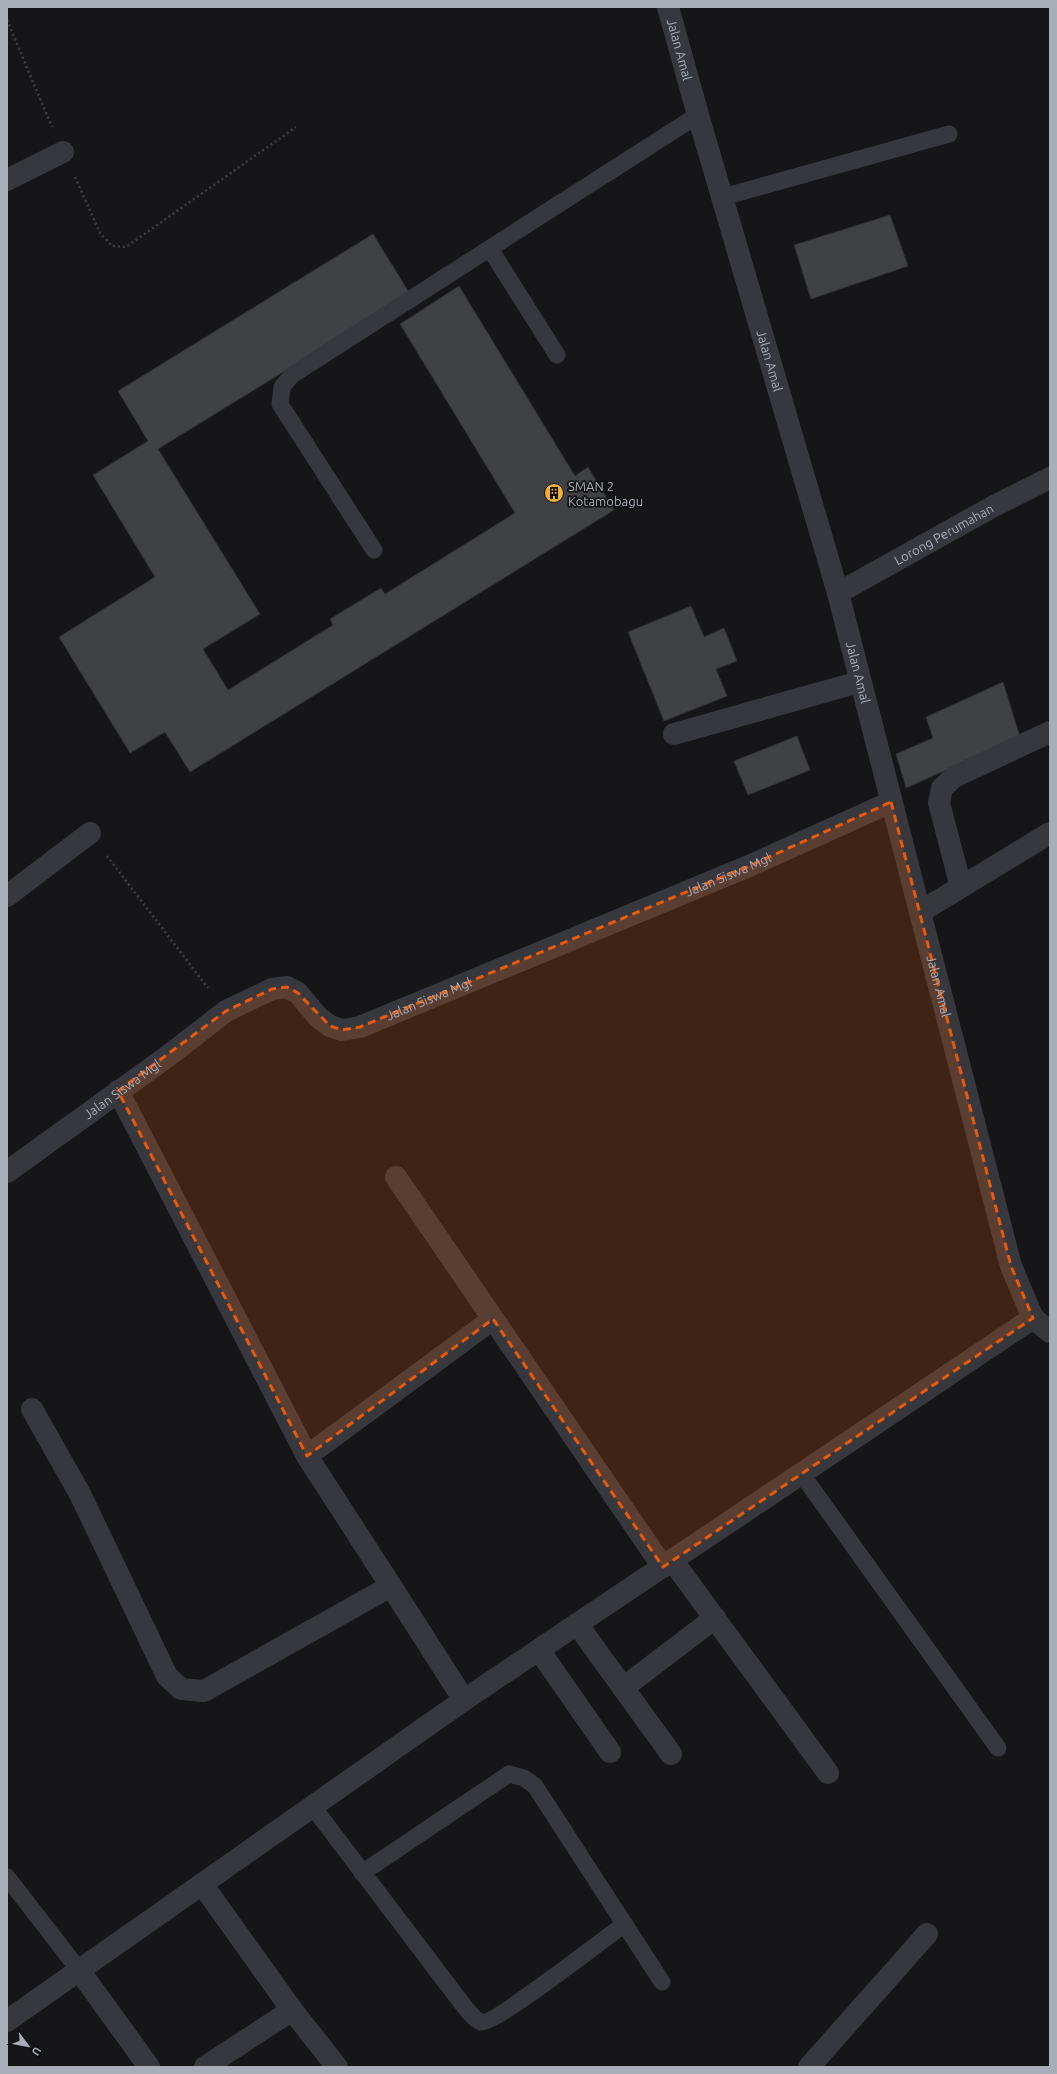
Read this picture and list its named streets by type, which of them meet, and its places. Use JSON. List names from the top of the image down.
{
  "streets": {
    "street": ["Jalan Amal", "Lorong Perumahan", "Jalan Siswa Mgl"]
  },
  "crossings": [
    ["Jalan Amal", "Lorong Perumahan"],
    ["Jalan Amal", "Jalan Siswa Mgl"]
  ],
  "places": {
    "building": ["SMAN 2 Kotamobagu"]
  },
  "north": "bottom right"
}
